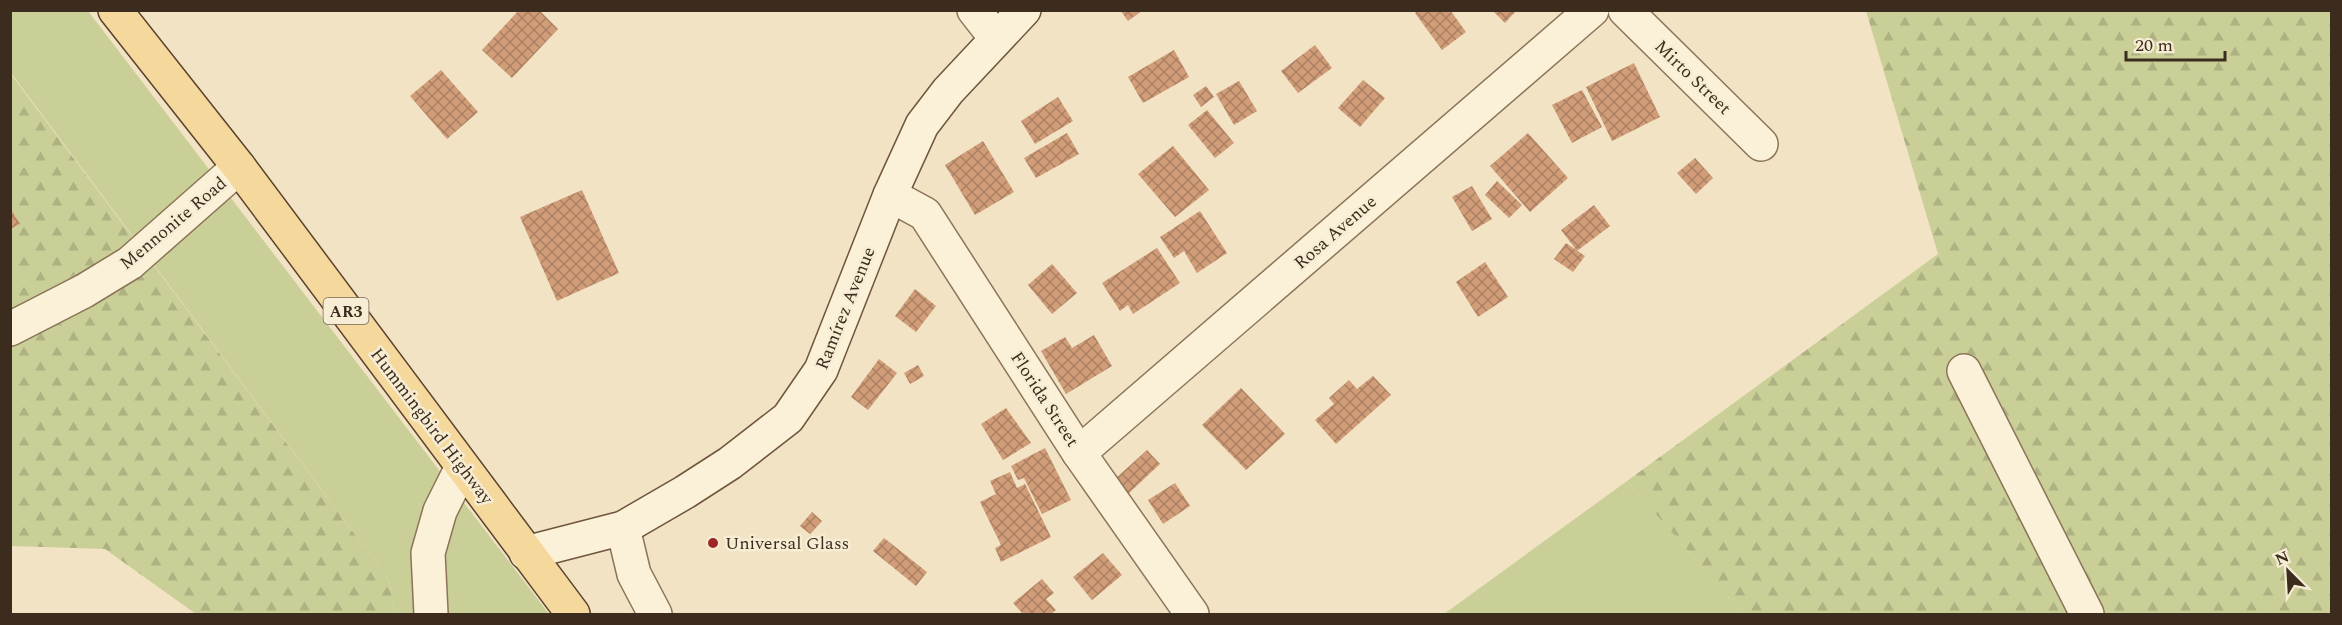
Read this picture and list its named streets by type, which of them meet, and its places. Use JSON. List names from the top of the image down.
{
  "streets": {
    "main road": ["AR3", "Hummingbird Highway"],
    "street": [
      "Mirto Street",
      "Mennonite Road",
      "Rosa Avenue",
      "Ramírez Avenue",
      "Florida Street"
    ]
  },
  "crossings": [
    ["Mennonite Road", "Hummingbird Highway"],
    ["Rosa Avenue", "Florida Street"],
    ["Ramírez Avenue", "Florida Street"],
    ["Ramírez Avenue", "Hummingbird Highway"]
  ],
  "places": ["Universal Glass"],
  "scale_bar": "20 m",
  "north": "top left"
}
